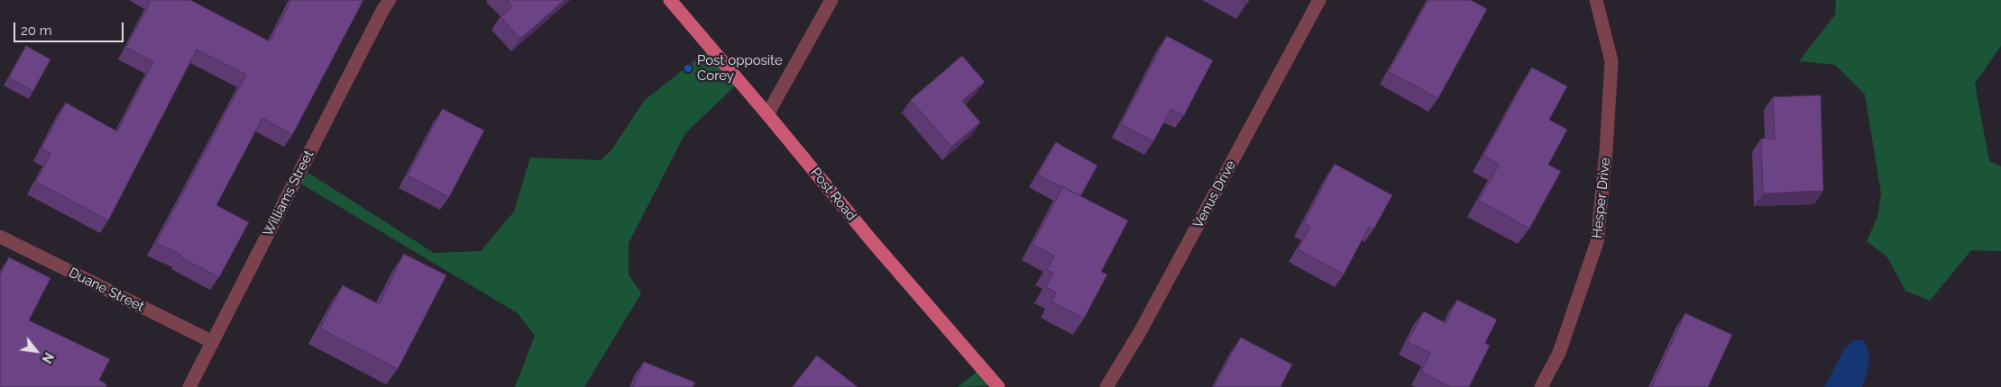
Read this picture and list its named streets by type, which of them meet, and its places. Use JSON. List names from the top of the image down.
{
  "streets": {
    "main road": ["Post Road"],
    "street": [
      "Williams Street",
      "Venus Drive",
      "Hesper Drive",
      "Duane Street"
    ]
  },
  "crossings": [
    ["Williams Street", "Duane Street"]
  ],
  "places": ["Post opposite Corey"],
  "scale_bar": "20 m",
  "north": "bottom right"
}
